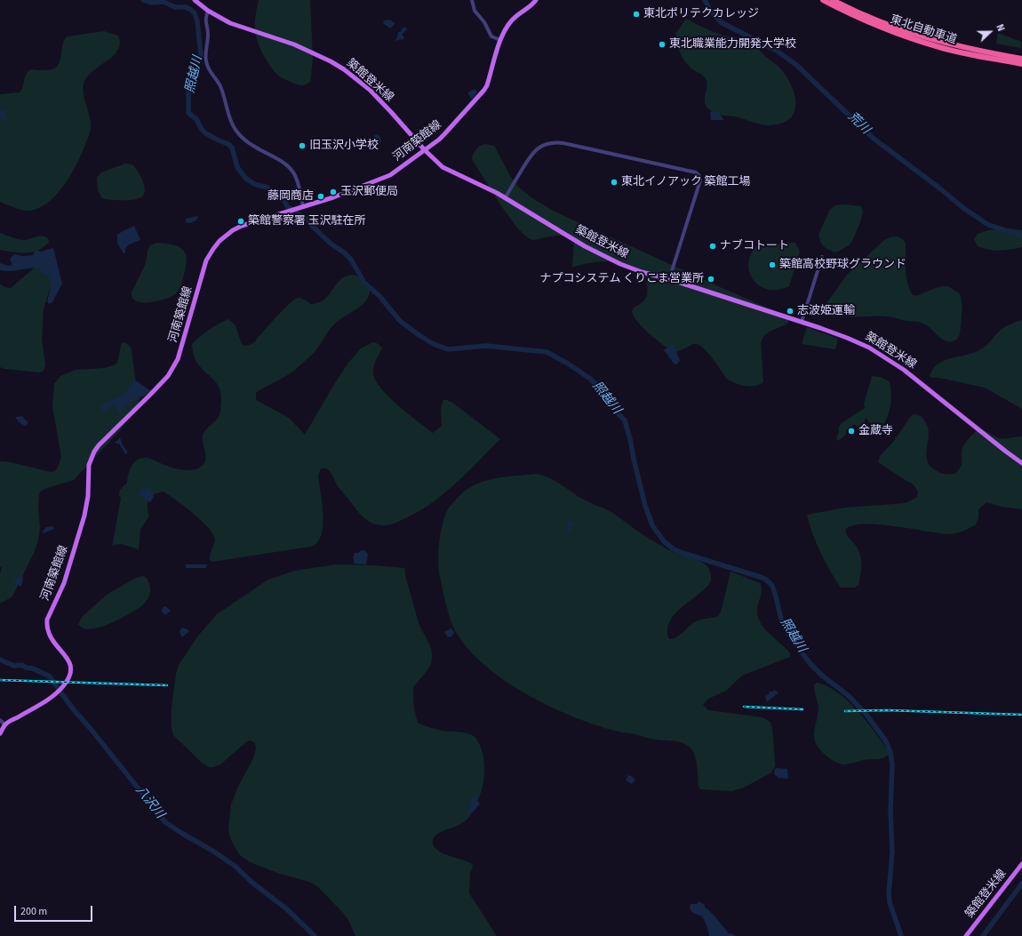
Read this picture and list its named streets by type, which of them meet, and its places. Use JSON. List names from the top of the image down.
{
  "streets": {
    "highway": ["東北自動車道"],
    "main road": ["築館登米線", "河南築館線"]
  },
  "crossings": [
    ["築館登米線", "河南築館線"]
  ],
  "water": ["照越川", "荒川", "八沢川"],
  "places": [
    "東北ポリテクカレッジ",
    "東北職業能力開発大学校",
    "旧玉沢小学校",
    "東北イノアック 築館工場",
    "玉沢郵便局",
    "藤岡商店",
    "築館警察署 玉沢駐在所",
    "ナブコトート",
    "築館高校野球グラウンド",
    "ナプコシステム くりこま営業所",
    "志波姫運輸",
    "金蔵寺"
  ],
  "scale_bar": "200 m",
  "north": "right"
}
